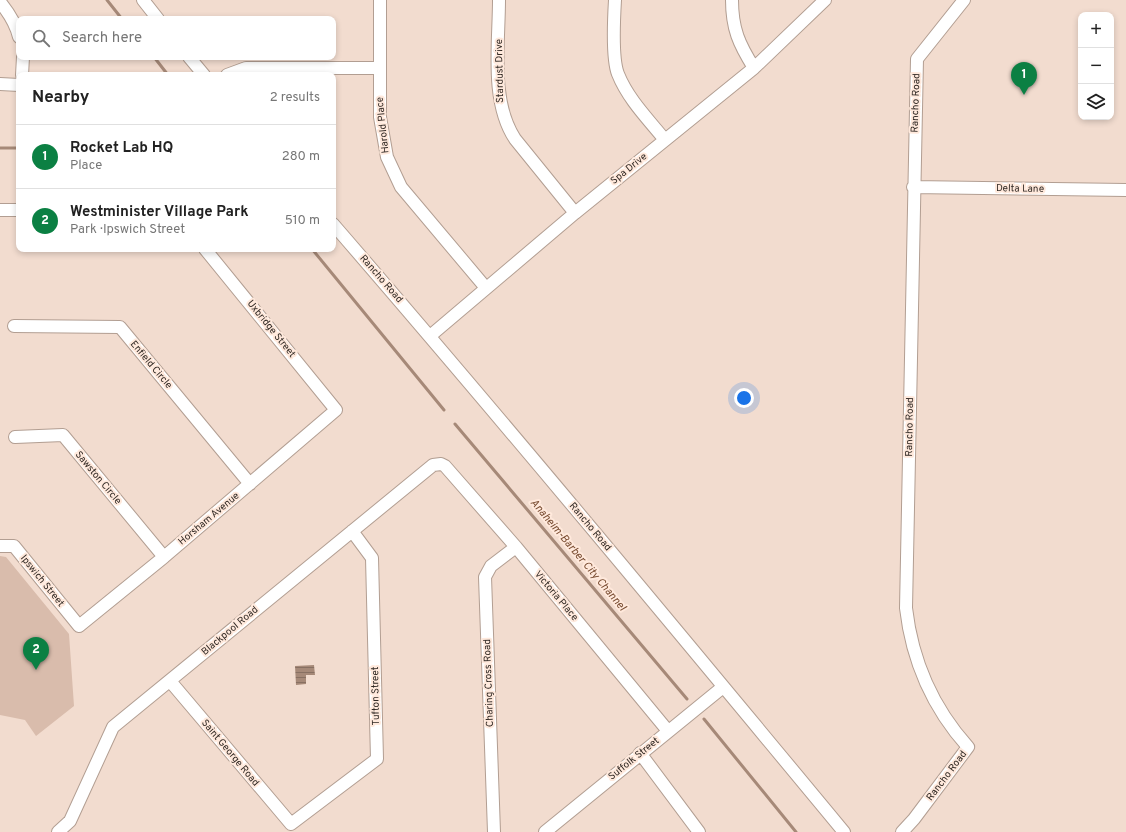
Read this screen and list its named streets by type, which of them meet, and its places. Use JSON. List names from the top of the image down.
{
  "streets": {
    "street": [
      "Stardust Drive",
      "Rancho Road",
      "Harold Place",
      "Spa Drive",
      "Delta Lane",
      "Uxbridge Street",
      "Enfield Circle",
      "Sawston Circle",
      "Horsham Avenue",
      "Ipswich Street",
      "Victoria Place",
      "Blackpool Road",
      "Charing Cross Road",
      "Tufton Street",
      "Saint George Road",
      "Suffolk Street"
    ]
  },
  "crossings": [
    ["Stardust Drive", "Spa Drive"],
    ["Rancho Road", "Spa Drive"],
    ["Rancho Road", "Delta Lane"],
    ["Rancho Road", "Suffolk Street"],
    ["Harold Place", "Spa Drive"],
    ["Uxbridge Street", "Horsham Avenue"],
    ["Enfield Circle", "Horsham Avenue"],
    ["Sawston Circle", "Horsham Avenue"],
    ["Horsham Avenue", "Ipswich Street"],
    ["Victoria Place", "Blackpool Road"],
    ["Victoria Place", "Charing Cross Road"],
    ["Victoria Place", "Suffolk Street"],
    ["Blackpool Road", "Tufton Street"],
    ["Blackpool Road", "Saint George Road"],
    ["Tufton Street", "Saint George Road"]
  ],
  "water": ["Anaheim-Barber City Channel"],
  "page": {
    "map_buttons": ["+", "−"],
    "search": "Search here",
    "pins": ["1", "2"],
    "heading": ["Nearby", "2 results"],
    "list": [
      {
        "mark": "1",
        "name": "Rocket Lab HQ",
        "note": "Place",
        "value": "280 m"
      },
      {
        "mark": "2",
        "name": "Westminister Village Park",
        "note": "Park · Ipswich Street",
        "value": "510 m"
      }
    ]
  }
}
